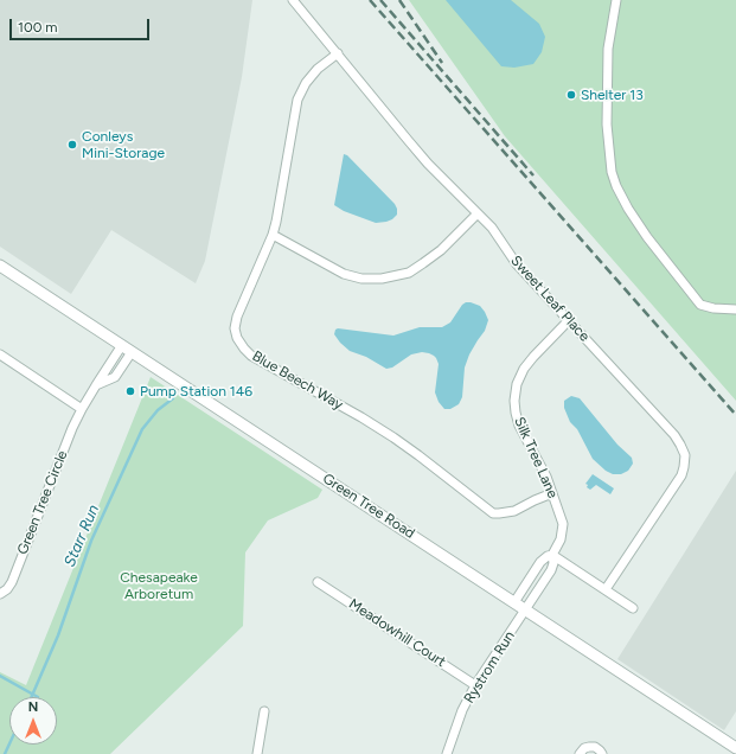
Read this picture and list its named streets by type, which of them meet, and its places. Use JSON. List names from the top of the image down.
{
  "streets": {
    "street": [
      "Sweet Leaf Place",
      "Blue Beech Way",
      "Silk Tree Lane",
      "Green Tree Circle",
      "Green Tree Road",
      "Meadowhill Court",
      "Rystrom Run"
    ]
  },
  "crossings": [
    ["Sweet Leaf Place", "Blue Beech Way"],
    ["Sweet Leaf Place", "Silk Tree Lane"],
    ["Blue Beech Way", "Silk Tree Lane"],
    ["Silk Tree Lane", "Green Tree Road"],
    ["Silk Tree Lane", "Rystrom Run"],
    ["Green Tree Circle", "Green Tree Road"],
    ["Green Tree Road", "Rystrom Run"],
    ["Meadowhill Court", "Rystrom Run"]
  ],
  "water": ["Starr Run"],
  "parks": ["Chesapeake Arboretum"],
  "places": ["Shelter 13", "Conleys Mini-Storage", "Pump Station 146"],
  "scale_bar": "100 m",
  "north": "top"
}
